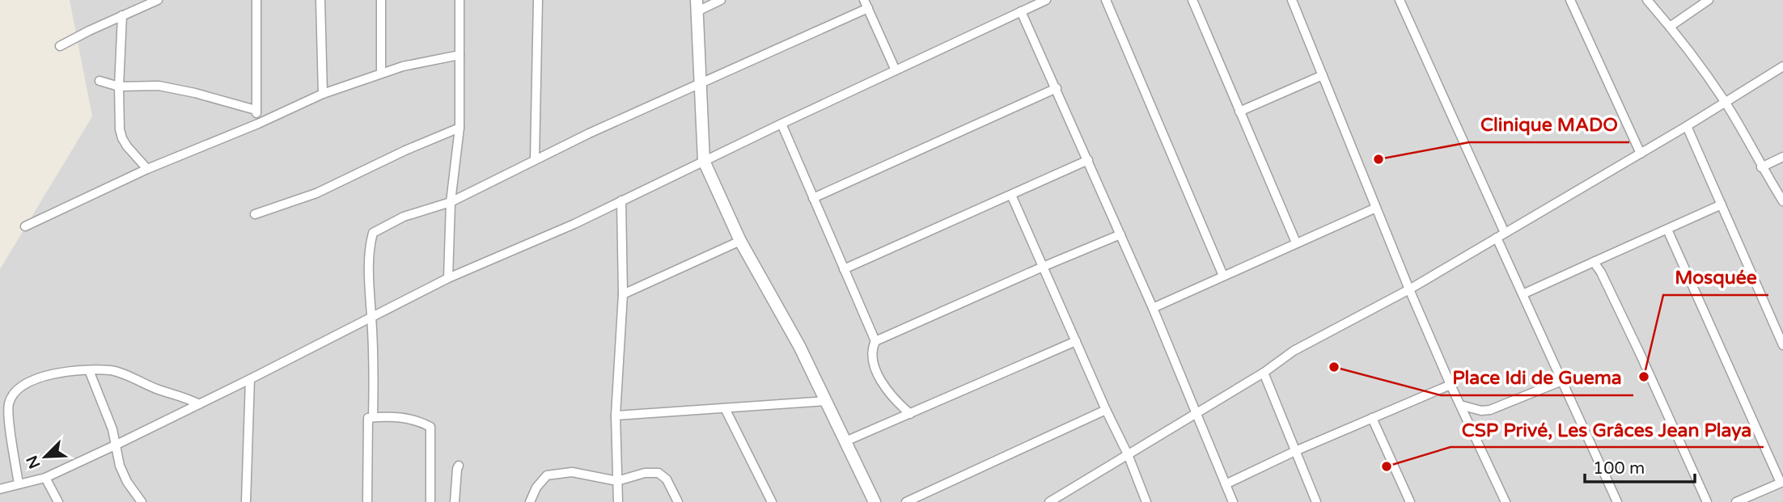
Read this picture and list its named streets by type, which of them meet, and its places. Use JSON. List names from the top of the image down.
{
  "places": [
    "Clinique MADO",
    "Place Idi de Guema",
    "Mosquée",
    "CSP Privé, Les Grâces Jean Playa"
  ],
  "scale_bar": "100 m",
  "north": "bottom left"
}
